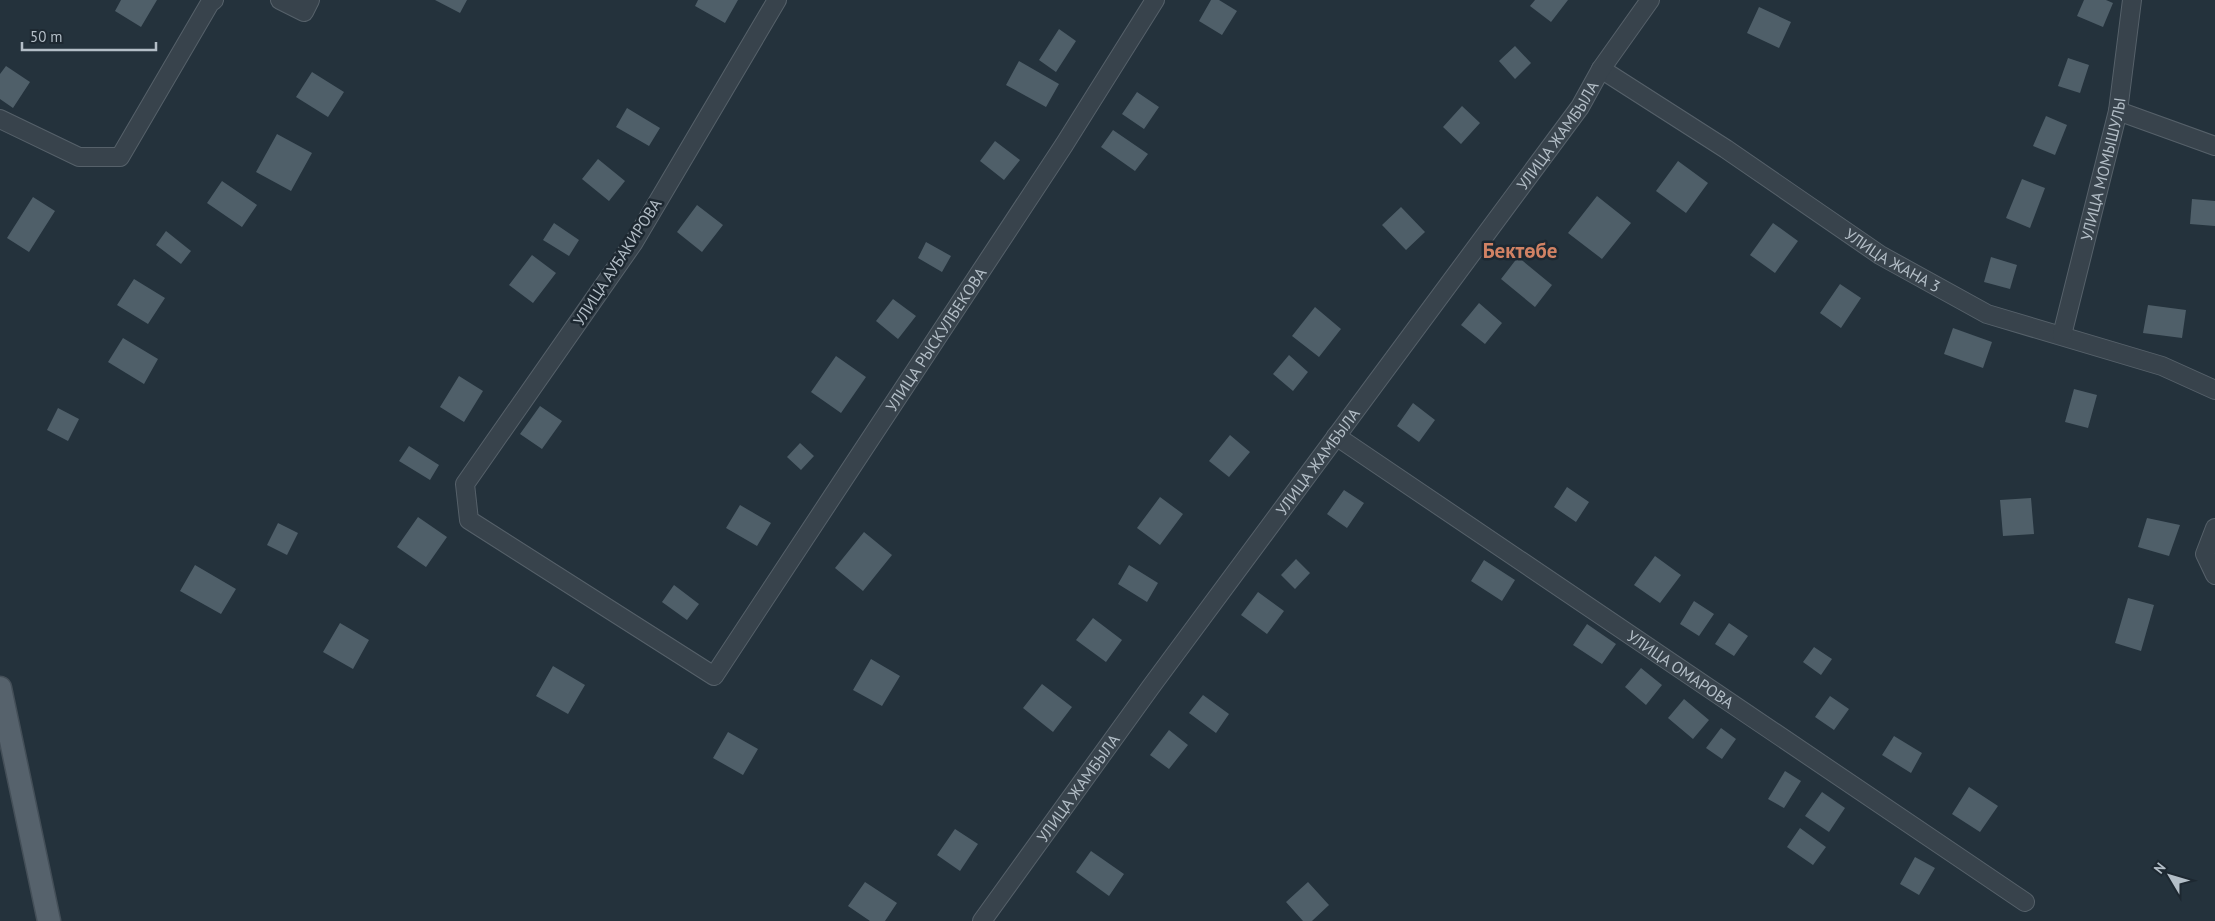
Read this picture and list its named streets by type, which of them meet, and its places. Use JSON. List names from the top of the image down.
{
  "streets": {
    "street": [
      "УЛИЦА ЖАМБЫЛА",
      "УЛИЦА МОМЫШУЛЫ",
      "УЛИЦА ЖАНА 3",
      "УЛИЦА АУБАКИРОВА",
      "УЛИЦА РЫСКУЛБЕКОВА",
      "УЛИЦА ОМАРОВА"
    ]
  },
  "crossings": [
    ["УЛИЦА ЖАМБЫЛА", "УЛИЦА ЖАНА 3"],
    ["УЛИЦА ЖАМБЫЛА", "УЛИЦА ОМАРОВА"],
    ["УЛИЦА МОМЫШУЛЫ", "УЛИЦА ЖАНА 3"],
    ["УЛИЦА АУБАКИРОВА", "УЛИЦА РЫСКУЛБЕКОВА"]
  ],
  "districts": ["Бектөбе"],
  "scale_bar": "50 m",
  "north": "top left"
}
